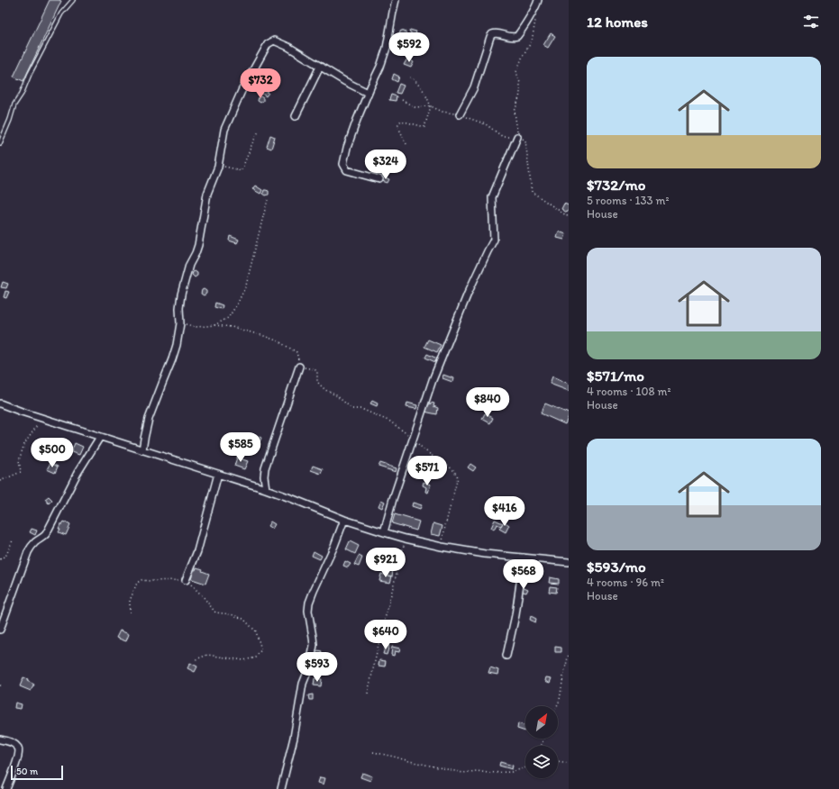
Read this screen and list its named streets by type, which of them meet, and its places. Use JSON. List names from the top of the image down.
{
  "scale_bar": "50 m",
  "north": "top right",
  "page": {
    "heading": "12 homes",
    "price": [
      "$592",
      "$732",
      "$324",
      "$840",
      "$585",
      "$500",
      "$571",
      "$416",
      "$921",
      "$568",
      "$640",
      "$593"
    ],
    "list": [
      {
        "name": "$732/mo",
        "note": "5 rooms · 133 m² · House"
      },
      {
        "name": "$571/mo",
        "note": "4 rooms · 108 m² · House"
      },
      {
        "name": "$593/mo",
        "note": "4 rooms · 96 m² · House"
      }
    ],
    "scale": "50 m"
  }
}
